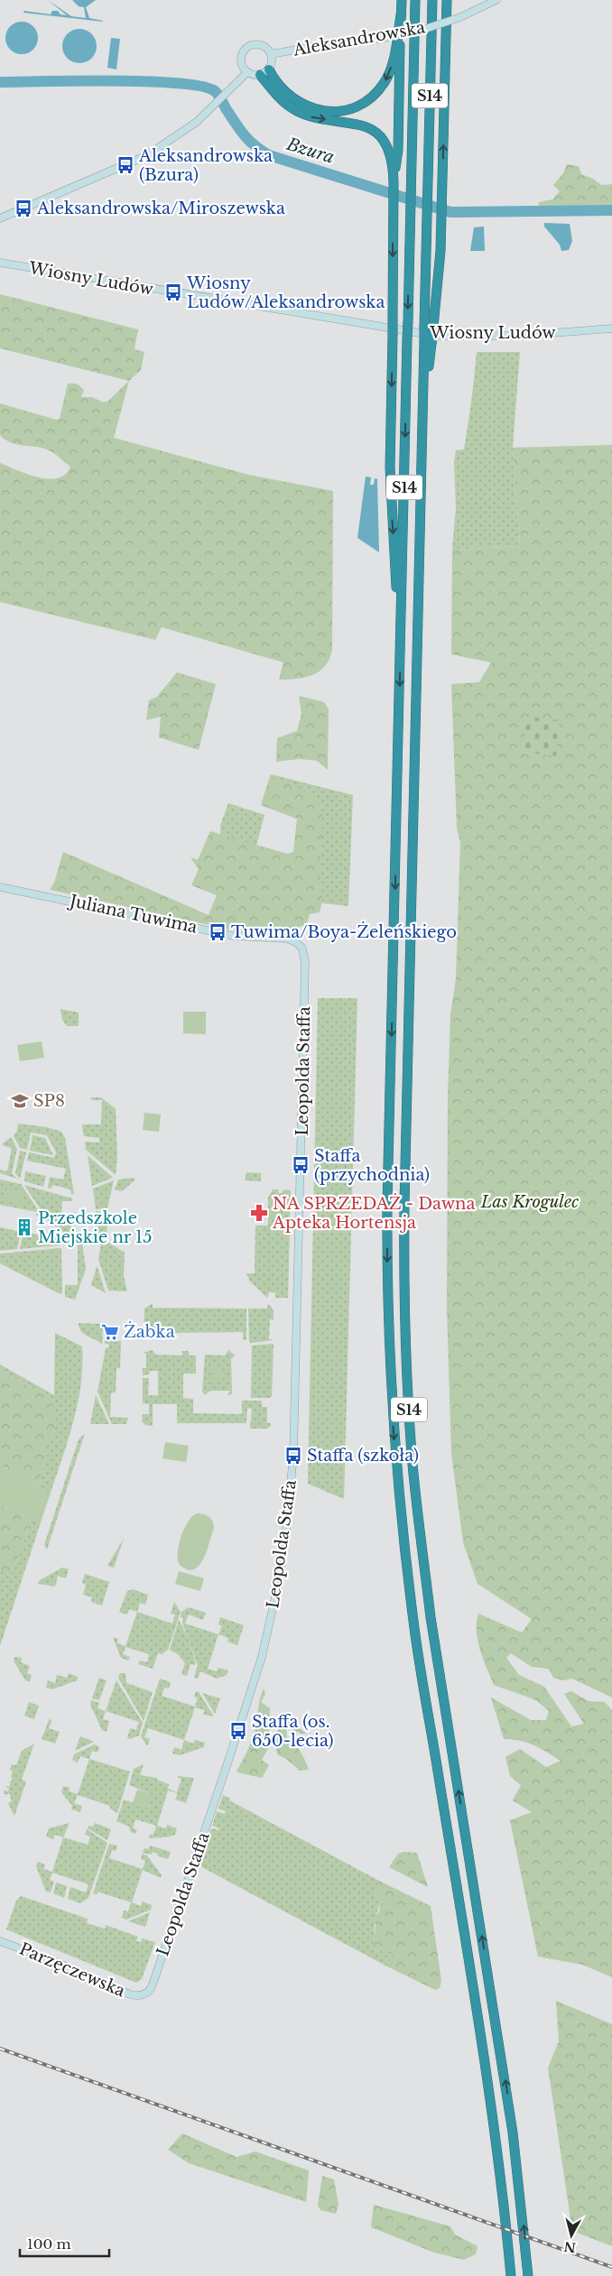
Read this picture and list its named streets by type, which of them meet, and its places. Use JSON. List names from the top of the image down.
{
  "streets": {
    "highway": ["S14"],
    "street": [
      "Aleksandrowska",
      "Wiosny Ludów",
      "Juliana Tuwima",
      "Leopolda Staffa",
      "Parzęczewska"
    ]
  },
  "crossings": [
    ["Juliana Tuwima", "Leopolda Staffa"],
    ["Leopolda Staffa", "Parzęczewska"]
  ],
  "water": ["Bzura"],
  "parks": ["Las Krogulec"],
  "places": {
    "bus stop": [
      "Aleksandrowska (Bzura)",
      "Aleksandrowska/Miroszewska",
      "Wiosny Ludów/Aleksandrowska",
      "Tuwima/Boya-Żeleńskiego",
      "Staffa (przychodnia)",
      "Staffa (szkoła)",
      "Staffa (os. 650-lecia)"
    ],
    "school or university": ["SP8"],
    "pharmacy": ["NA SPRZEDAŻ - Dawna Apteka Hortensja"],
    "building": ["Przedszkole Miejskie nr 15"],
    "supermarket": ["Żabka"]
  },
  "scale_bar": "100 m",
  "north": "bottom"
}
